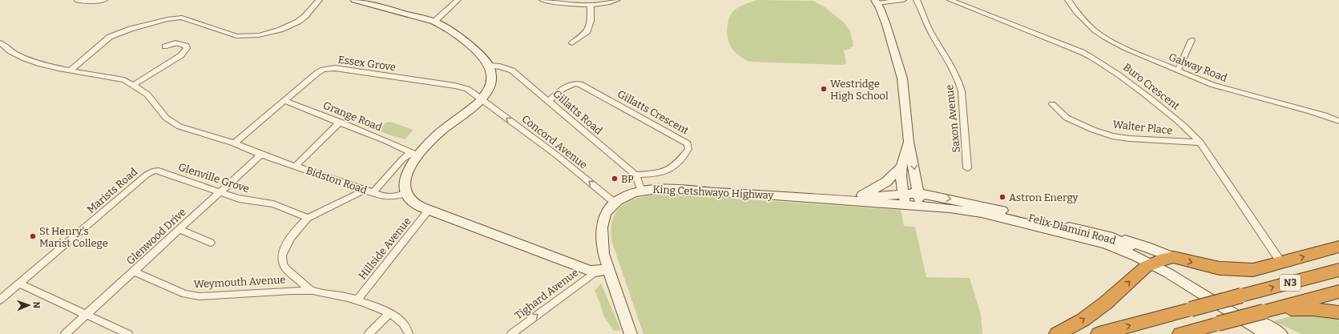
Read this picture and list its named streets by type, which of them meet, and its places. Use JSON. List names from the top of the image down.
{
  "streets": {
    "highway": ["N3"],
    "main road": ["King Cetshwayo Highway", "Felix Dlamini Road"],
    "street": [
      "Essex Grove",
      "Galway Road",
      "Buro Crescent",
      "Gillatts Road",
      "Gillatts Crescent",
      "Grange Road",
      "Saxon Avenue",
      "Walter Place",
      "Concord Avenue",
      "Glenville Grove",
      "Bidston Road",
      "Marists Road",
      "Glenwood Drive",
      "Hillside Avenue",
      "Weymouth Avenue",
      "Tighard Avenue"
    ]
  },
  "crossings": [
    ["Essex Grove", "Grange Road"],
    ["Essex Grove", "Concord Avenue"],
    ["Essex Grove", "Bidston Road"],
    ["Buro Crescent", "Walter Place"],
    ["Gillatts Road", "Gillatts Crescent"],
    ["Concord Avenue", "King Cetshwayo Highway"],
    ["Glenville Grove", "Marists Road"],
    ["Glenville Grove", "Glenwood Drive"],
    ["Bidston Road", "Glenwood Drive"],
    ["King Cetshwayo Highway", "Felix Dlamini Road"],
    ["Glenwood Drive", "Weymouth Avenue"],
    ["Hillside Avenue", "Weymouth Avenue"]
  ],
  "one_way": ["Concord Avenue", "Tighard Avenue"],
  "places": [
    "Westridge High School",
    "BP",
    "Astron Energy",
    "St Henry's Marist College"
  ],
  "north": "right"
}
